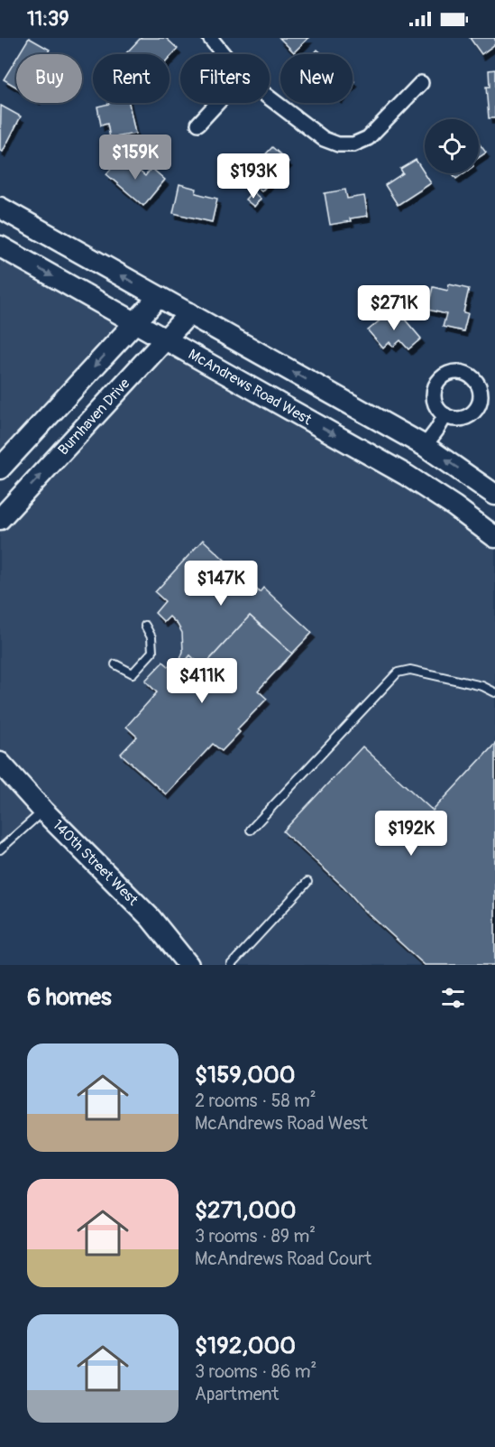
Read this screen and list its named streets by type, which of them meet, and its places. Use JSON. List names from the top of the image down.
{
  "streets": {
    "main road": ["McAndrews Road West", "Burnhaven Drive", "140th Street West"]
  },
  "crossings": [
    ["McAndrews Road West", "Burnhaven Drive"]
  ],
  "page": {
    "status": "11:39",
    "chip": [
      "Buy",
      "Rent",
      "Filters",
      "New"
    ],
    "price": [
      "$159K",
      "$193K",
      "$271K",
      "$147K",
      "$411K",
      "$192K"
    ],
    "heading": "6 homes",
    "list": [
      {
        "name": "$159,000",
        "note": "2 rooms · 58 m² · McAndrews Road West"
      },
      {
        "name": "$271,000",
        "note": "3 rooms · 89 m² · McAndrews Road Court"
      },
      {
        "name": "$192,000",
        "note": "3 rooms · 86 m² · Apartment"
      }
    ]
  }
}
